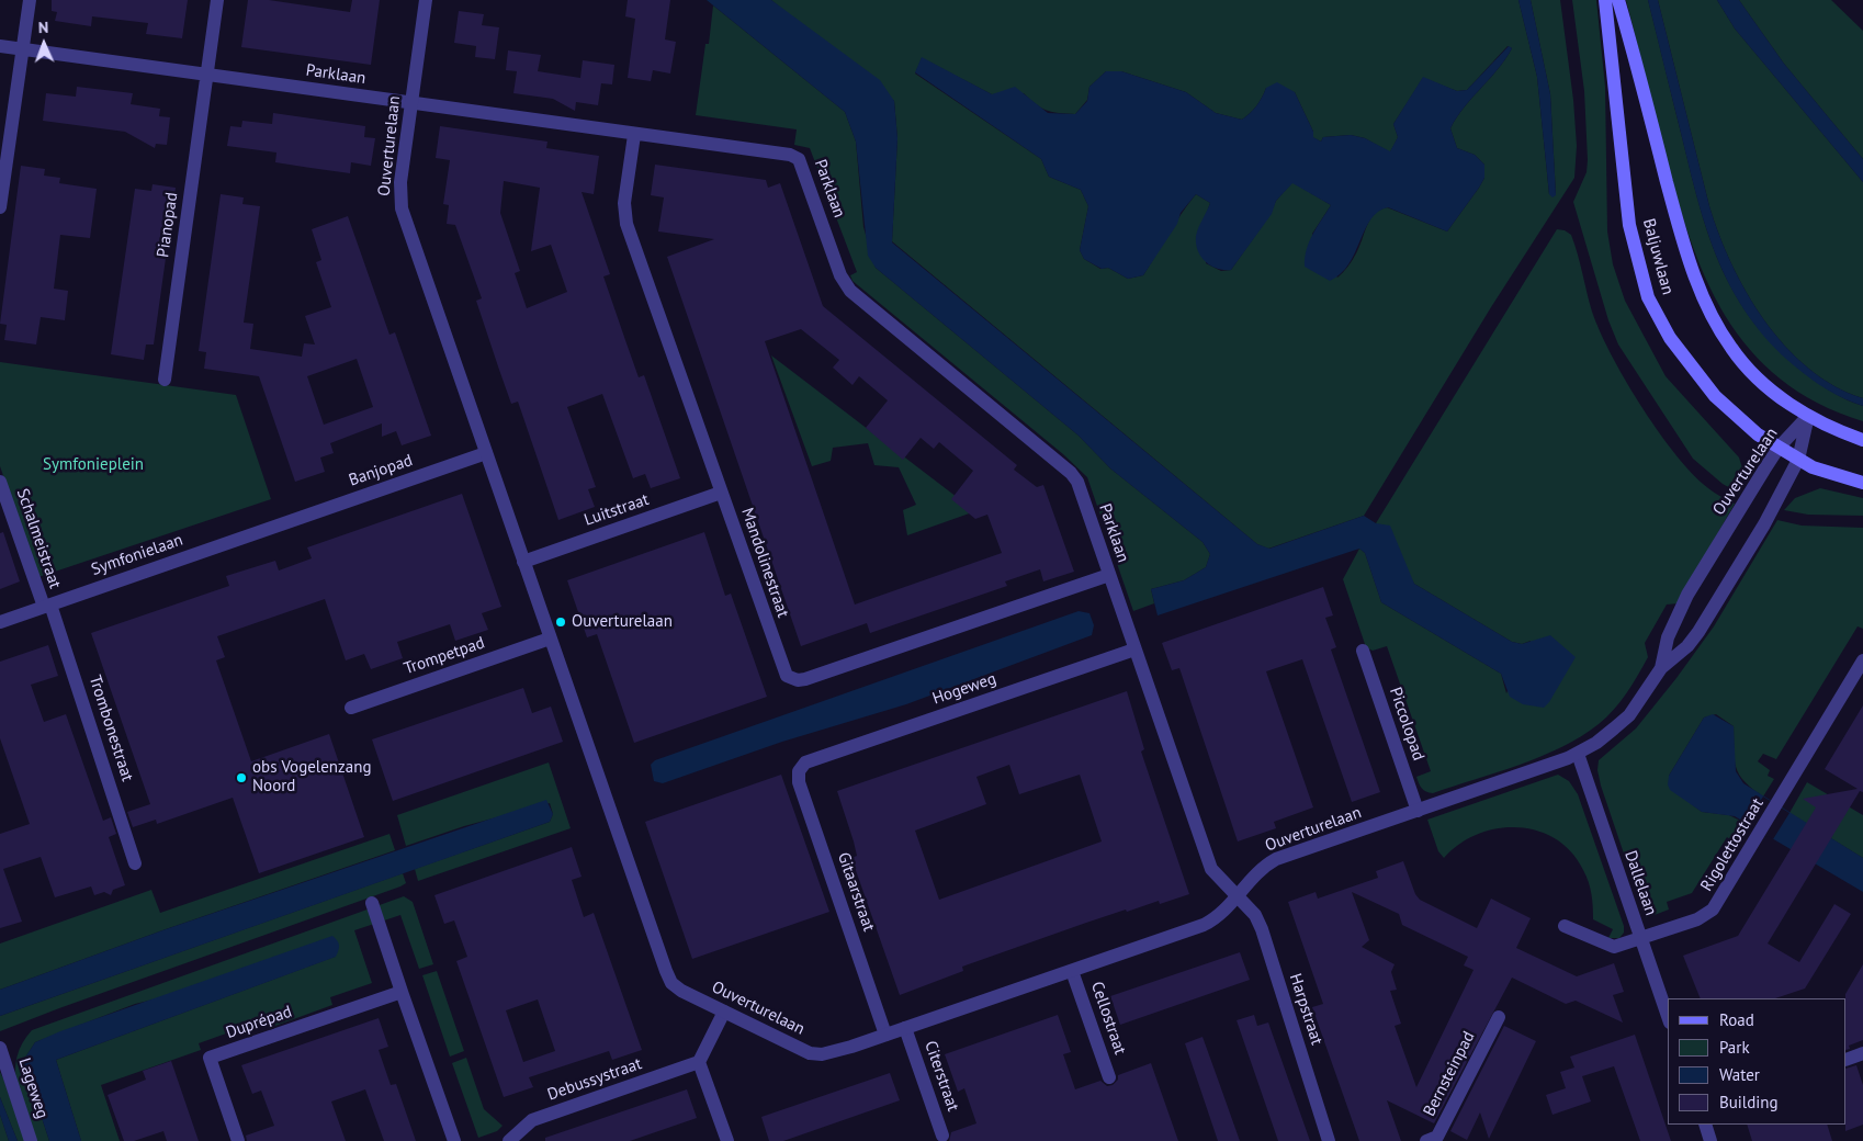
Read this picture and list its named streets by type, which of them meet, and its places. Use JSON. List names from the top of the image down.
{
  "streets": {
    "main road": ["Baljuwlaan"],
    "street": [
      "Parklaan",
      "Ouverturelaan",
      "Pianopad",
      "Banjopad",
      "Luitstraat",
      "Schalmeistraat",
      "Symfonielaan",
      "Mandolinestraat",
      "Trompetpad",
      "Hogeweg",
      "Piccolopad",
      "Trombonestraat",
      "Rigolettostraat",
      "Dallelaan",
      "Gitaarstraat",
      "Harpstraat",
      "Cellostraat",
      "Duprépad",
      "Bernsteinpad",
      "Citerstraat",
      "Debussystraat",
      "Lageweg"
    ]
  },
  "crossings": [
    ["Parklaan", "Ouverturelaan"],
    ["Parklaan", "Pianopad"],
    ["Parklaan", "Mandolinestraat"],
    ["Parklaan", "Hogeweg"],
    ["Parklaan", "Harpstraat"],
    ["Ouverturelaan", "Baljuwlaan"],
    ["Ouverturelaan", "Banjopad"],
    ["Ouverturelaan", "Luitstraat"],
    ["Ouverturelaan", "Trompetpad"],
    ["Ouverturelaan", "Piccolopad"],
    ["Ouverturelaan", "Dallelaan"],
    ["Ouverturelaan", "Gitaarstraat"],
    ["Ouverturelaan", "Harpstraat"],
    ["Ouverturelaan", "Cellostraat"],
    ["Ouverturelaan", "Citerstraat"],
    ["Banjopad", "Symfonielaan"],
    ["Luitstraat", "Mandolinestraat"],
    ["Schalmeistraat", "Symfonielaan"],
    ["Schalmeistraat", "Trombonestraat"],
    ["Symfonielaan", "Trombonestraat"],
    ["Hogeweg", "Gitaarstraat"],
    ["Rigolettostraat", "Dallelaan"]
  ],
  "parks": ["Symfonieplein"],
  "places": ["Ouverturelaan", "obs Vogelenzang Noord"],
  "legend": [
    "Road",
    "Park",
    "Water",
    "Building"
  ],
  "north": "top"
}
